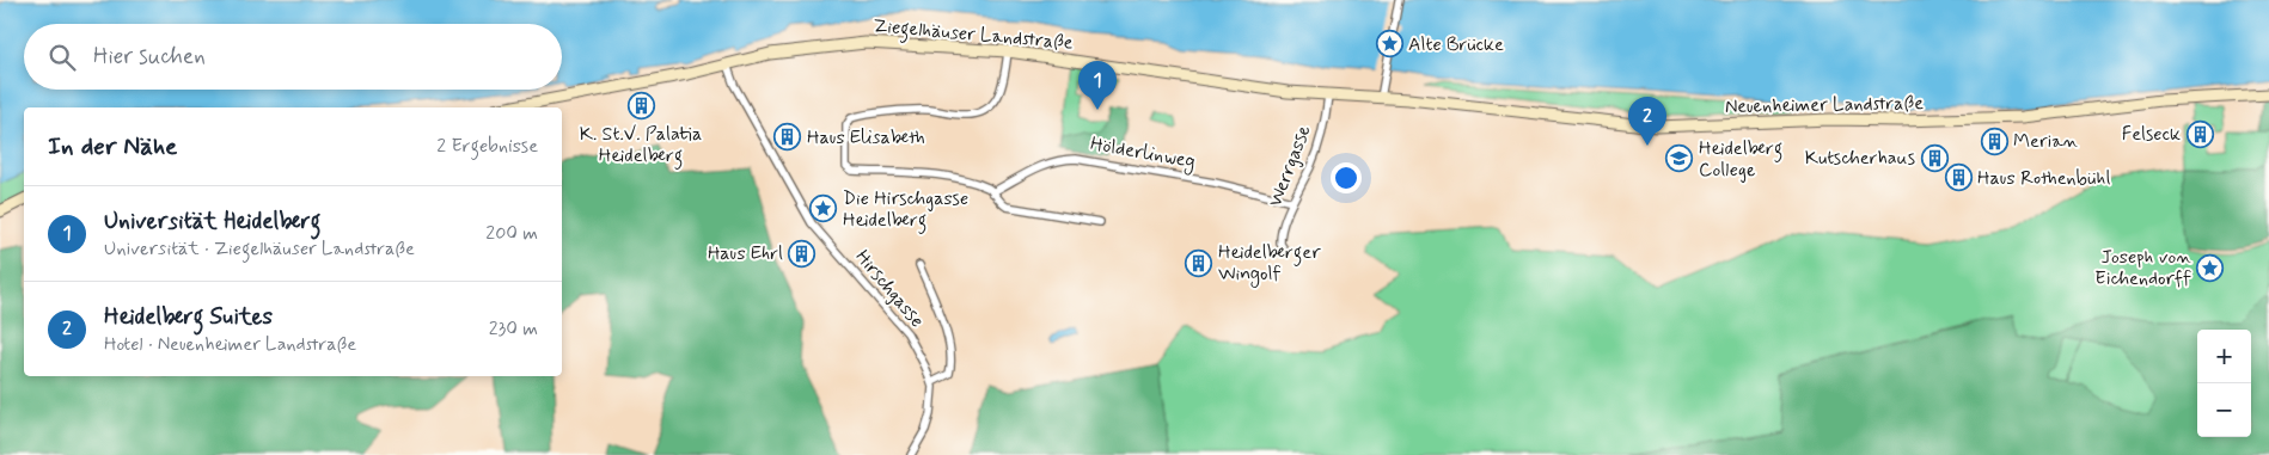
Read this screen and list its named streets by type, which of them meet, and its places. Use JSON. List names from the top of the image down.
{
  "streets": {
    "main road": ["Ziegelhäuser Landstraße", "Neuenheimer Landstraße"],
    "street": ["Hölderlinweg", "Werrgasse", "Hirschgasse"]
  },
  "crossings": [
    ["Ziegelhäuser Landstraße", "Neuenheimer Landstraße"],
    ["Ziegelhäuser Landstraße", "Werrgasse"],
    ["Ziegelhäuser Landstraße", "Hirschgasse"],
    ["Hölderlinweg", "Werrgasse"]
  ],
  "places": {
    "place": ["Alte Brücke", "Die Hirschgasse Heidelberg", "Joseph von Eichendorff"],
    "building": [
      "K. St.V. Palatia Heidelberg",
      "Felseck",
      "Haus Elisabeth",
      "Merian",
      "Kutscherhaus",
      "Haus Rothenbühl",
      "Haus Ehrl",
      "Heidelberger Wingolf"
    ],
    "school or university": ["Heidelberg College"]
  },
  "page": {
    "search": "Hier suchen",
    "pins": ["1", "2"],
    "heading": ["In der Nähe", "2 Ergebnisse"],
    "list": [
      {
        "mark": "1",
        "name": "Universität Heidelberg",
        "note": "Universität · Ziegelhäuser Landstraße",
        "value": "200 m"
      },
      {
        "mark": "2",
        "name": "Heidelberg Suites",
        "note": "Hotel · Neuenheimer Landstraße",
        "value": "230 m"
      }
    ],
    "map_buttons": ["+", "−"]
  }
}
